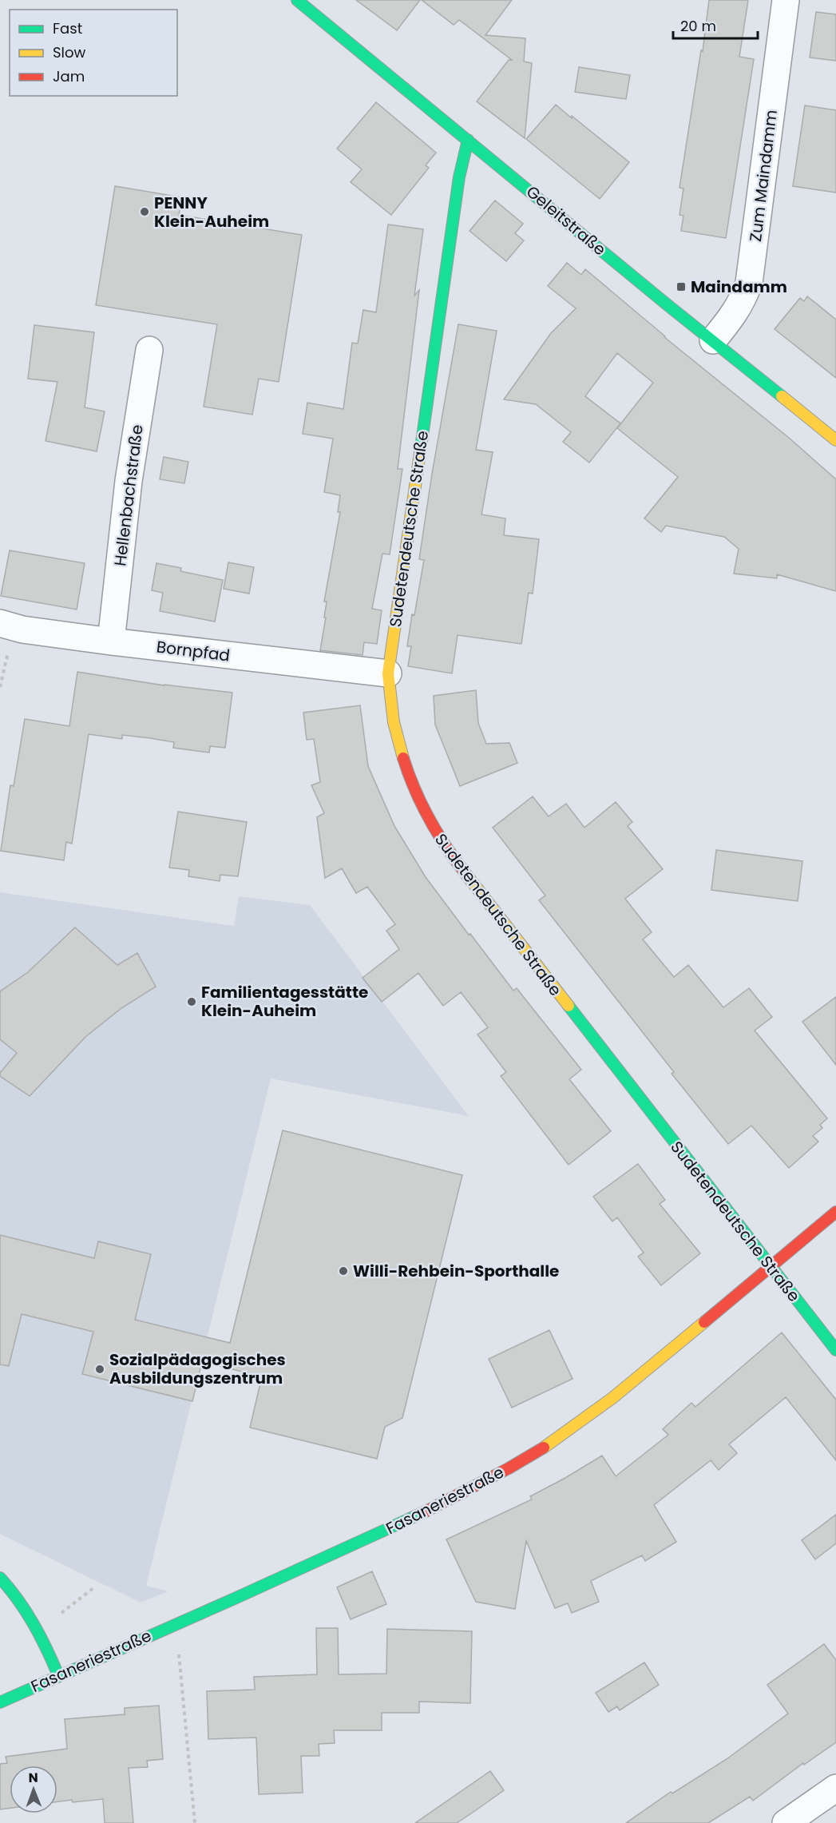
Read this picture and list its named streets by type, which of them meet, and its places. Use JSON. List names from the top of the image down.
{
  "streets": {
    "street": [
      "Zum Maindamm",
      "Geleitstraße",
      "Hellenbachstraße",
      "Sudetendeutsche Straße",
      "Bornpfad",
      "Fasaneriestraße"
    ]
  },
  "crossings": [
    ["Zum Maindamm", "Geleitstraße"],
    ["Geleitstraße", "Sudetendeutsche Straße"],
    ["Hellenbachstraße", "Bornpfad"],
    ["Sudetendeutsche Straße", "Bornpfad"],
    ["Sudetendeutsche Straße", "Fasaneriestraße"]
  ],
  "places": {
    "other": [
      "PENNY Klein-Auheim",
      "Familientagesstätte Klein-Auheim",
      "Willi-Rehbein-Sporthalle",
      "Sozialpädagogisches Ausbildungszentrum"
    ],
    "transit": ["Maindamm"]
  },
  "legend": ["Fast", "Slow", "Jam"],
  "scale_bar": "20 m",
  "north": "top"
}
